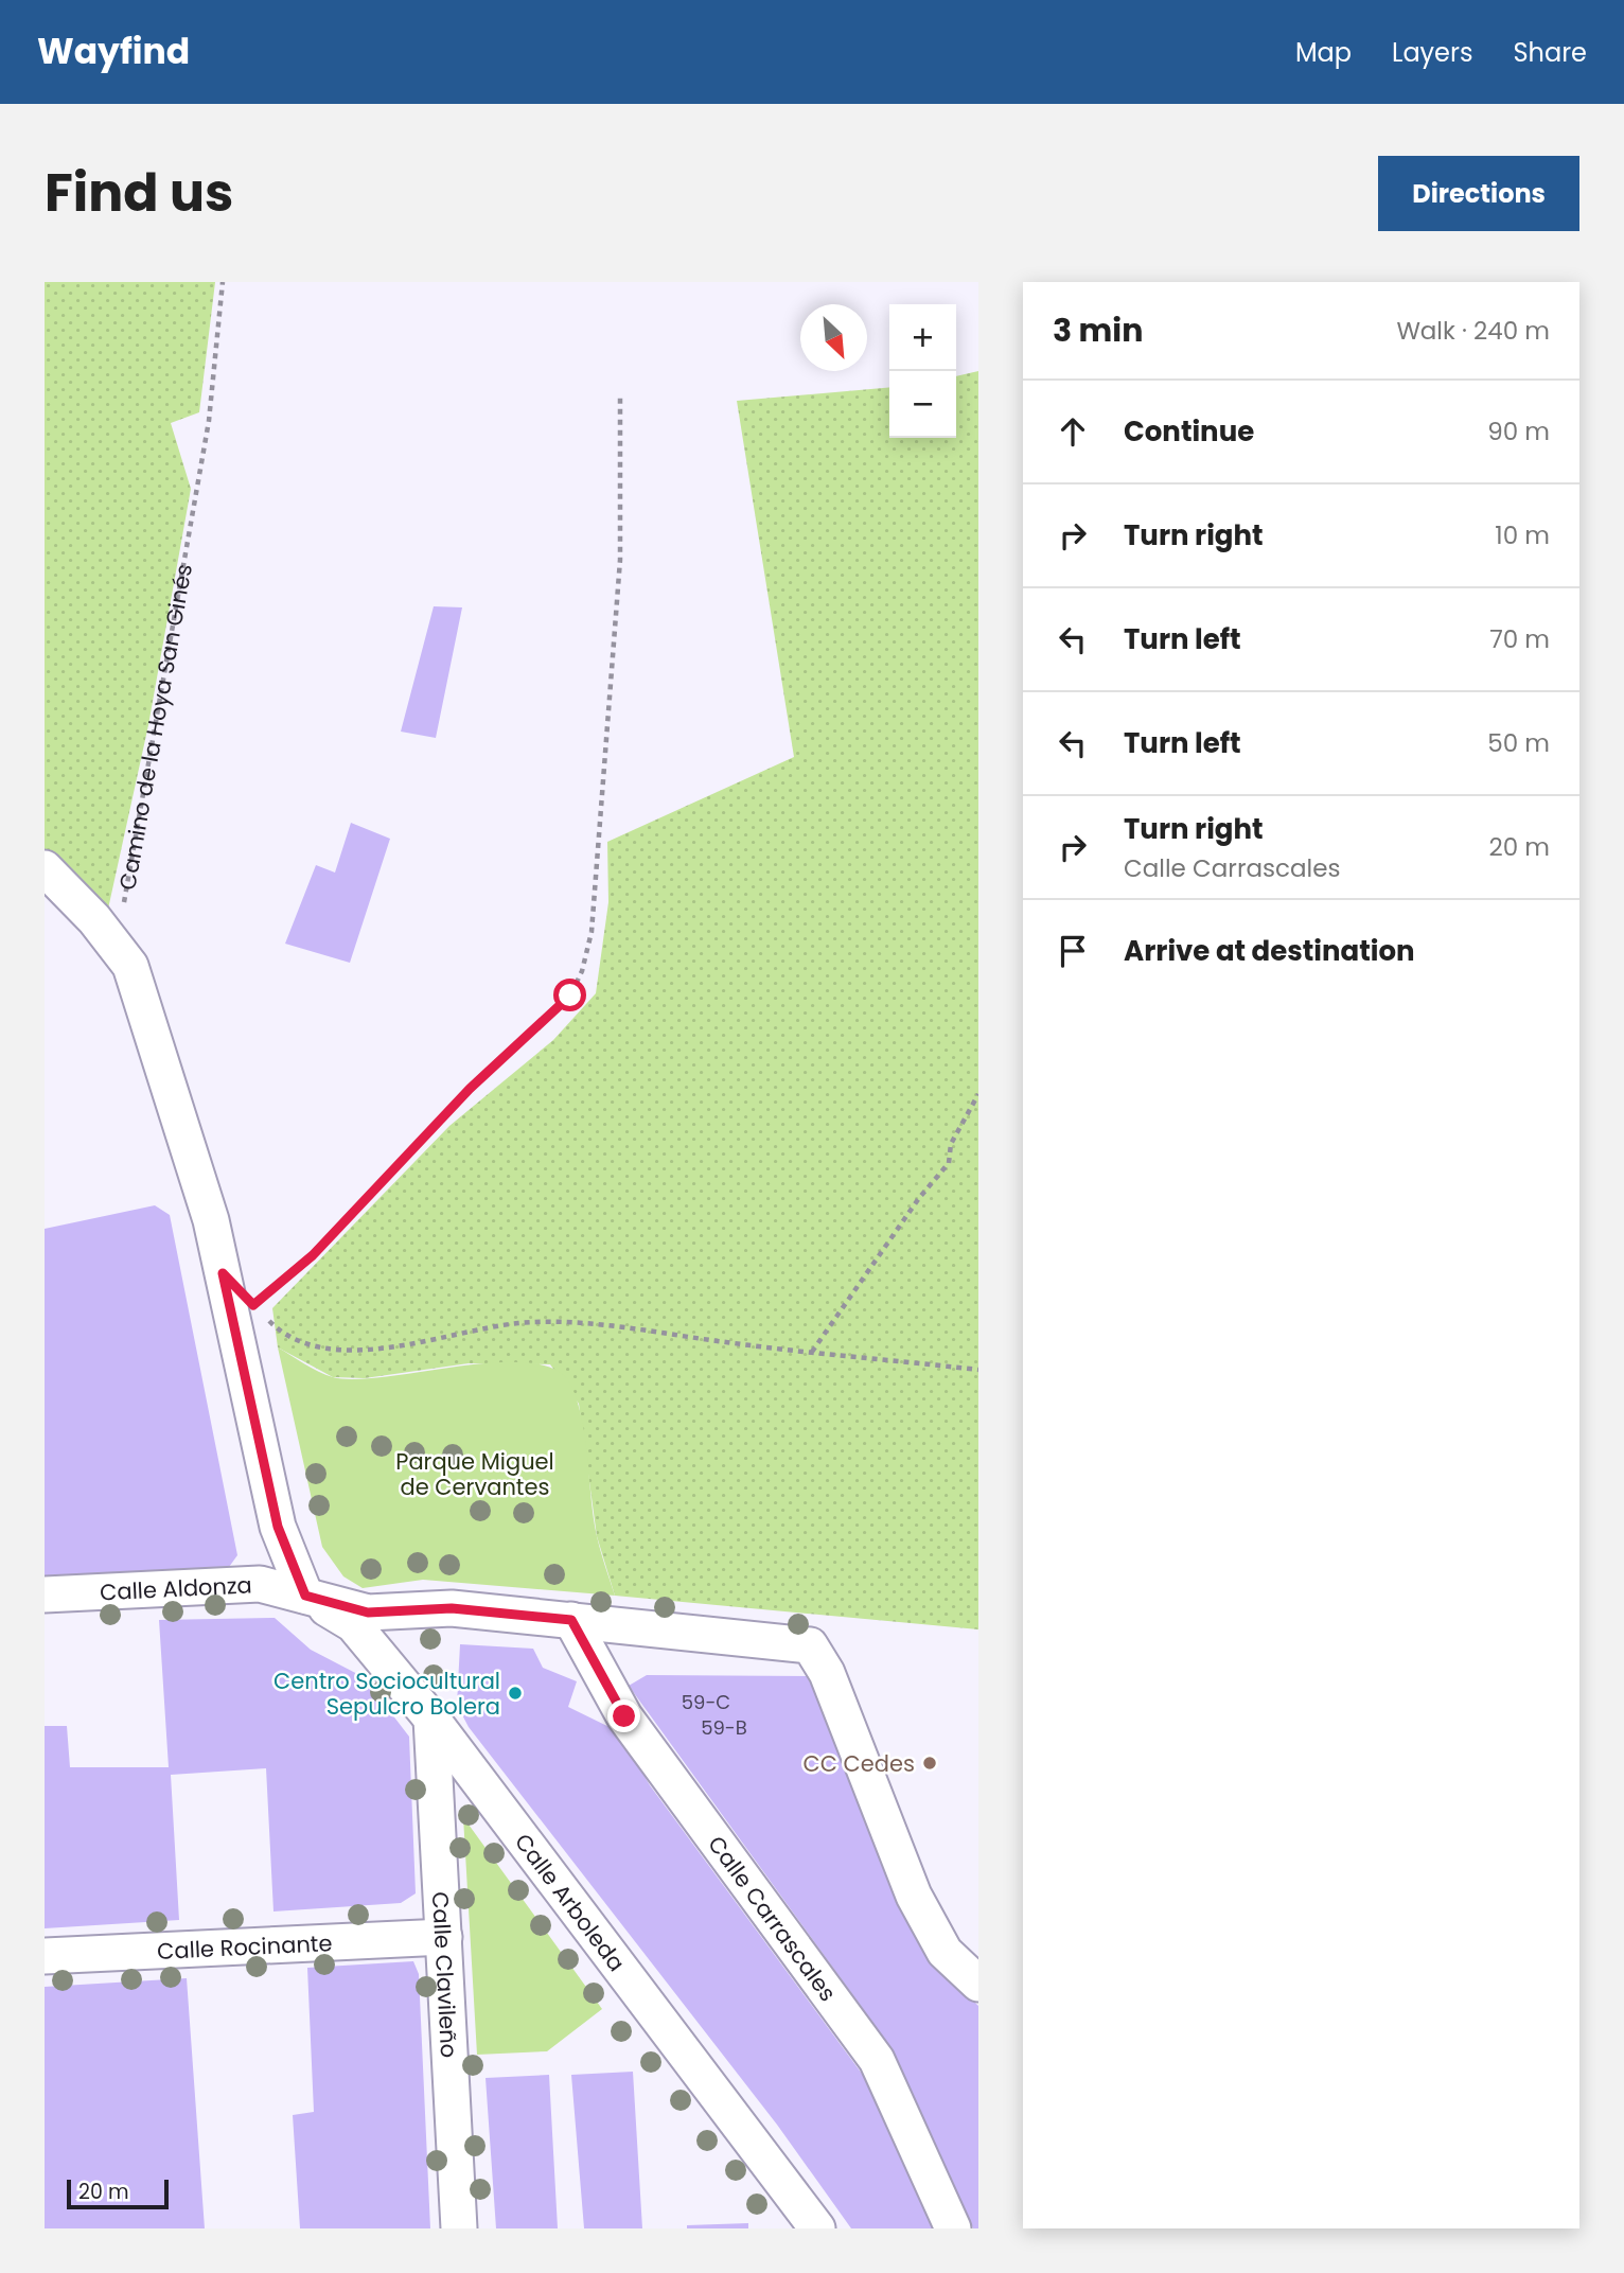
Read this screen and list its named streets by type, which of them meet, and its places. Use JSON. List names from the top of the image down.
{
  "streets": {
    "street": [
      "Calle Aldonza",
      "Calle Arboleda",
      "Calle Carrascales",
      "Calle Rocinante",
      "Calle Clavileño"
    ],
    "path": ["Camino de la Hoya San Ginés"]
  },
  "crossings": [
    ["Calle Aldonza", "Calle Arboleda"],
    ["Calle Aldonza", "Calle Carrascales"],
    ["Calle Arboleda", "Calle Clavileño"],
    ["Calle Rocinante", "Calle Clavileño"]
  ],
  "parks": ["Parque Miguel de Cervantes"],
  "places": ["Centro Sociocultural Sepulcro Bolera", "CC Cedes"],
  "house_numbers": ["59-C", "59-B"],
  "scale_bar": "20 m",
  "north": "bottom right",
  "page": {
    "header": "Wayfind",
    "nav": ["Map", "Layers", "Share"],
    "title": "Find us",
    "buttons": "Directions",
    "heading": ["3 min", "Walk · 240 m"],
    "map_buttons": ["+", "−"],
    "list": [
      ["Continue", "90 m"],
      ["Turn right", "10 m"],
      ["Turn left", "70 m"],
      ["Turn left", "50 m"],
      ["Turn right", "Calle Carrascales", "20 m"],
      "Arrive at destination"
    ],
    "scale": "20 m"
  }
}
